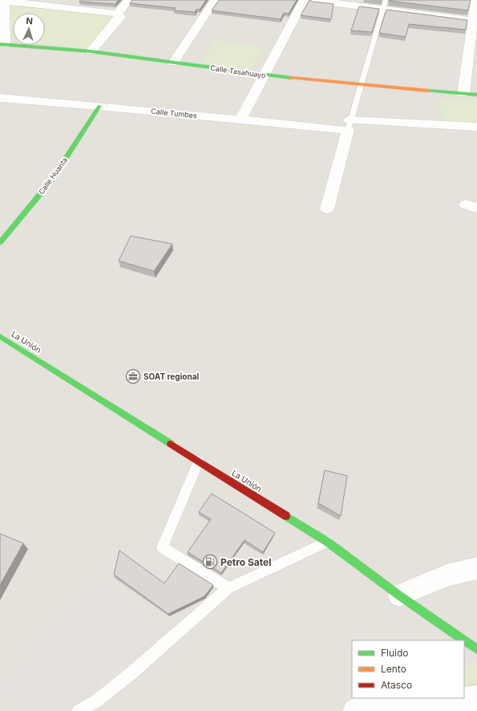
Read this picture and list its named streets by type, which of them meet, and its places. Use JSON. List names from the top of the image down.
{
  "streets": {
    "street": [
      "Calle Tasahuayo",
      "Calle Tumbes",
      "Calle Huanta",
      "La Unión"
    ]
  },
  "crossings": [
    ["Calle Tumbes", "Calle Huanta"]
  ],
  "places": {
    "office": ["SOAT regional"],
    "fuel station": ["Petro Satel"]
  },
  "legend": ["Fluido", "Lento", "Atasco"],
  "north": "top"
}
